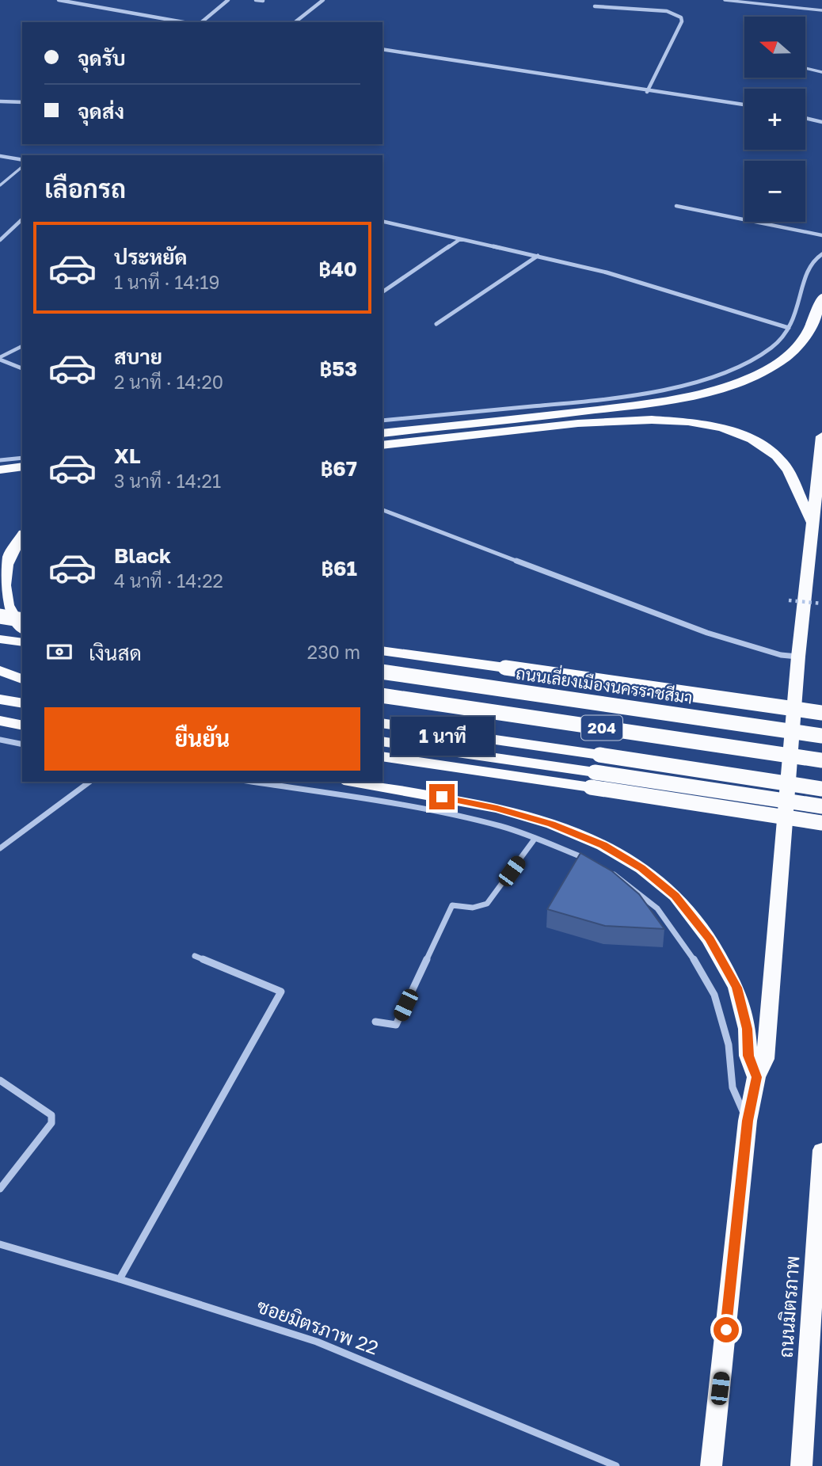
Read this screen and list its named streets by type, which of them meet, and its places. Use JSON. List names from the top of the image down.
{
  "streets": {
    "highway": ["ถนนเลี่ยงเมืองนครราชสีมา", "204", "ถนนมิตรภาพ"],
    "street": ["ซอยมิตรภาพ 22"]
  },
  "north": "left",
  "page": {
    "map_buttons": ["+", "−"],
    "banner": ["จุดรับ", "จุดส่ง"],
    "heading": "เลือกรถ",
    "list": [
      {
        "name": "ประหยัด",
        "note": "1 นาที · 14:19",
        "value": "฿40"
      },
      {
        "name": "สบาย",
        "note": "2 นาที · 14:20",
        "value": "฿53"
      },
      {
        "name": "XL",
        "note": "3 นาที · 14:21",
        "value": "฿67"
      },
      {
        "name": "Black",
        "note": "4 นาที · 14:22",
        "value": "฿61"
      }
    ],
    "pay": ["เงินสด", "230 m"],
    "buttons": "ยืนยัน",
    "bubble": "1 นาที"
  }
}
